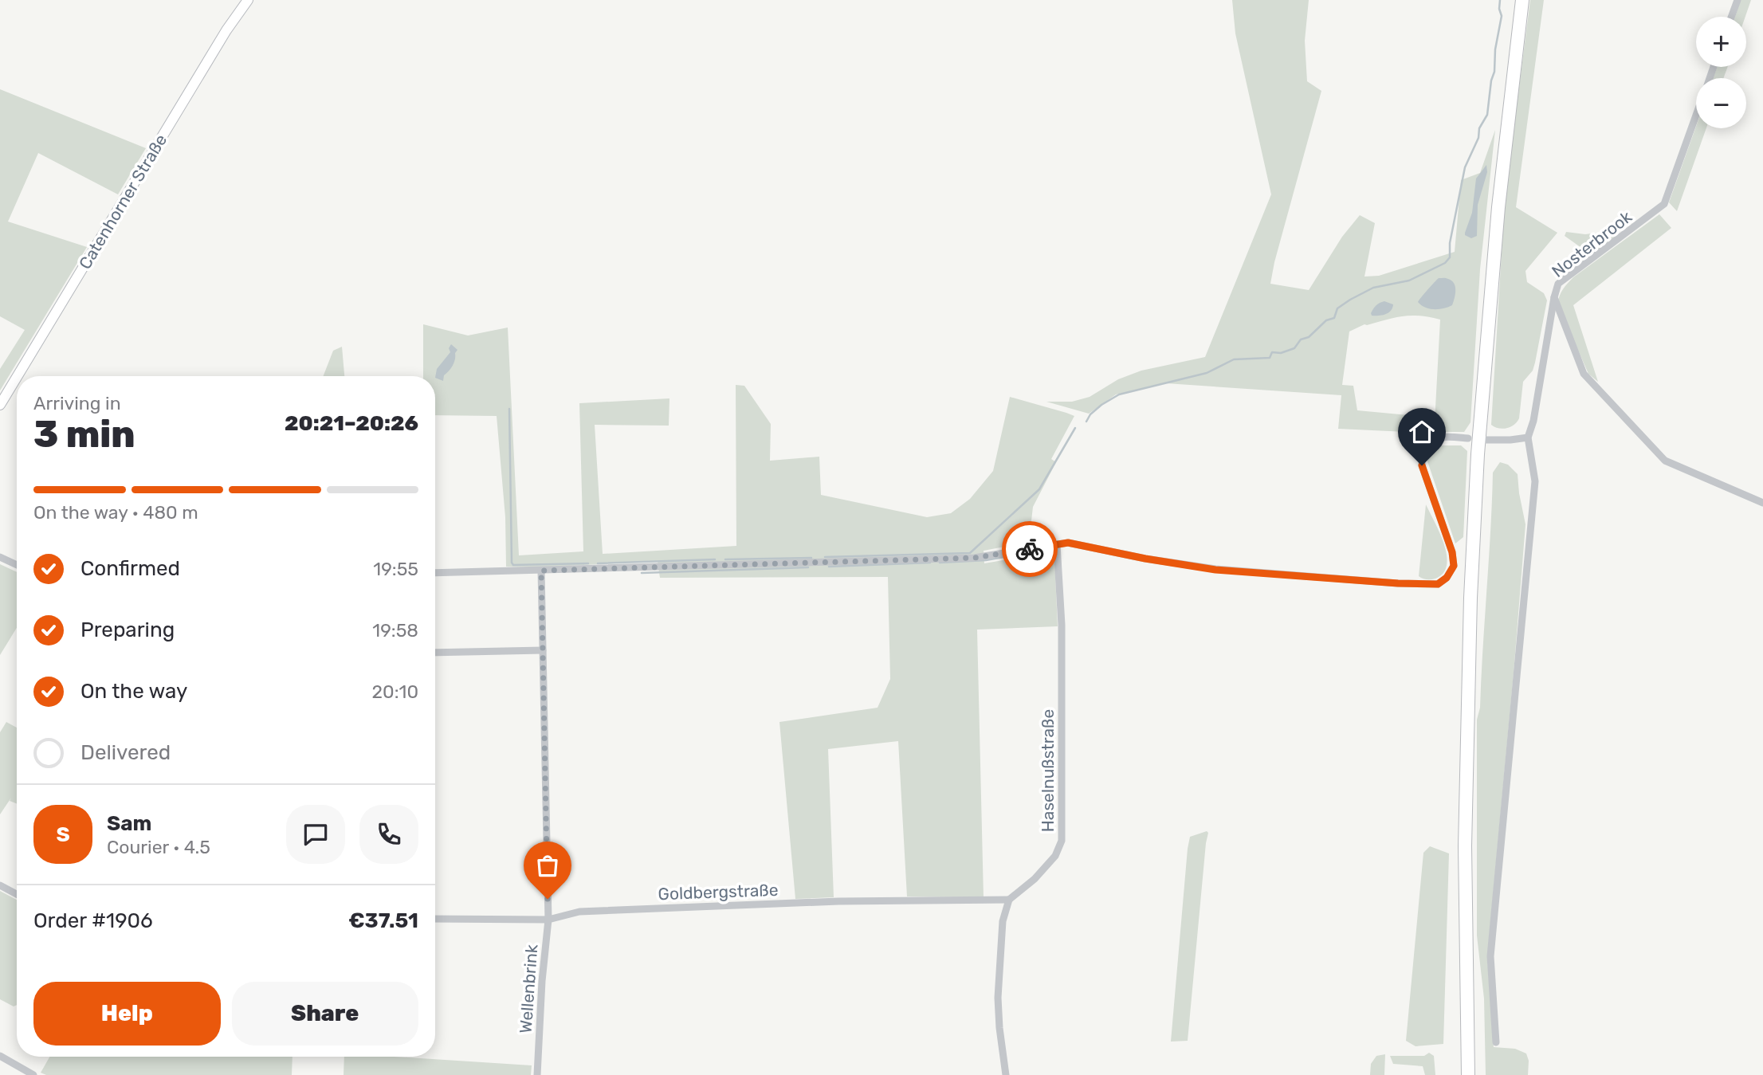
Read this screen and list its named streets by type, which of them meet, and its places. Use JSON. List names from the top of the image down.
{
  "streets": {
    "street": [
      "Catenhorner Straße",
      "Nosterbrook",
      "Haselnußstraße",
      "Goldbergstraße",
      "Wellenbrink"
    ]
  },
  "crossings": [
    ["Haselnußstraße", "Goldbergstraße"],
    ["Goldbergstraße", "Wellenbrink"]
  ],
  "page": {
    "map_buttons": ["+", "−"],
    "heading": ["3 min", "Arriving in", "20:21–20:26"],
    "panel": [
      "Sam",
      "Courier · 4.5",
      "Order #1906",
      "€37.51"
    ],
    "bar": "On the way · 480 m",
    "list": [
      ["Confirmed", "19:55"],
      ["Preparing", "19:58"],
      ["On the way", "20:10"],
      "Delivered"
    ],
    "round": "S",
    "buttons": ["Help", "Share"]
  }
}
